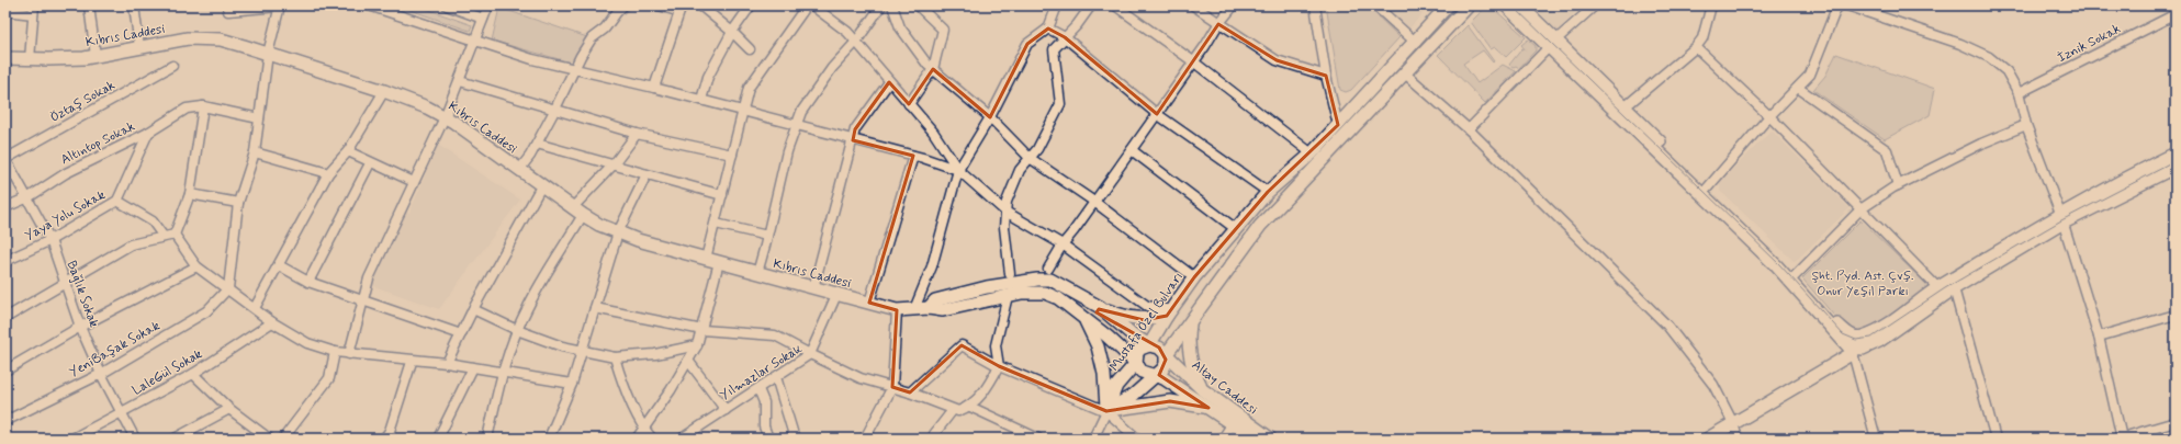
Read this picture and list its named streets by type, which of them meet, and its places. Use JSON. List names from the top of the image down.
{
  "streets": {
    "main road": ["Kıbrıs Caddesi", "Mustafa Özel Bulvarı", "Altay Caddesi"],
    "street": [
      "İznik Sokak",
      "Öztaş Sokak",
      "Altıntop Sokak",
      "Yaya Yolu Sokak",
      "Bağlık Sokak",
      "YeniBaşak Sokak",
      "LaleGül Sokak",
      "Yılmazlar Sokak"
    ]
  },
  "crossings": [
    ["Kıbrıs Caddesi", "Mustafa Özel Bulvarı"],
    ["Kıbrıs Caddesi", "Altay Caddesi"],
    ["Öztaş Sokak", "Bağlık Sokak"],
    ["Altıntop Sokak", "Yaya Yolu Sokak"],
    ["Altıntop Sokak", "Bağlık Sokak"],
    ["Yaya Yolu Sokak", "Bağlık Sokak"],
    ["Bağlık Sokak", "YeniBaşak Sokak"],
    ["Bağlık Sokak", "LaleGül Sokak"],
    ["Mustafa Özel Bulvarı", "Altay Caddesi"]
  ],
  "parks": ["Şht. Pyd. Ast. Çvş. Onur Yeşil Parkı"]
}
